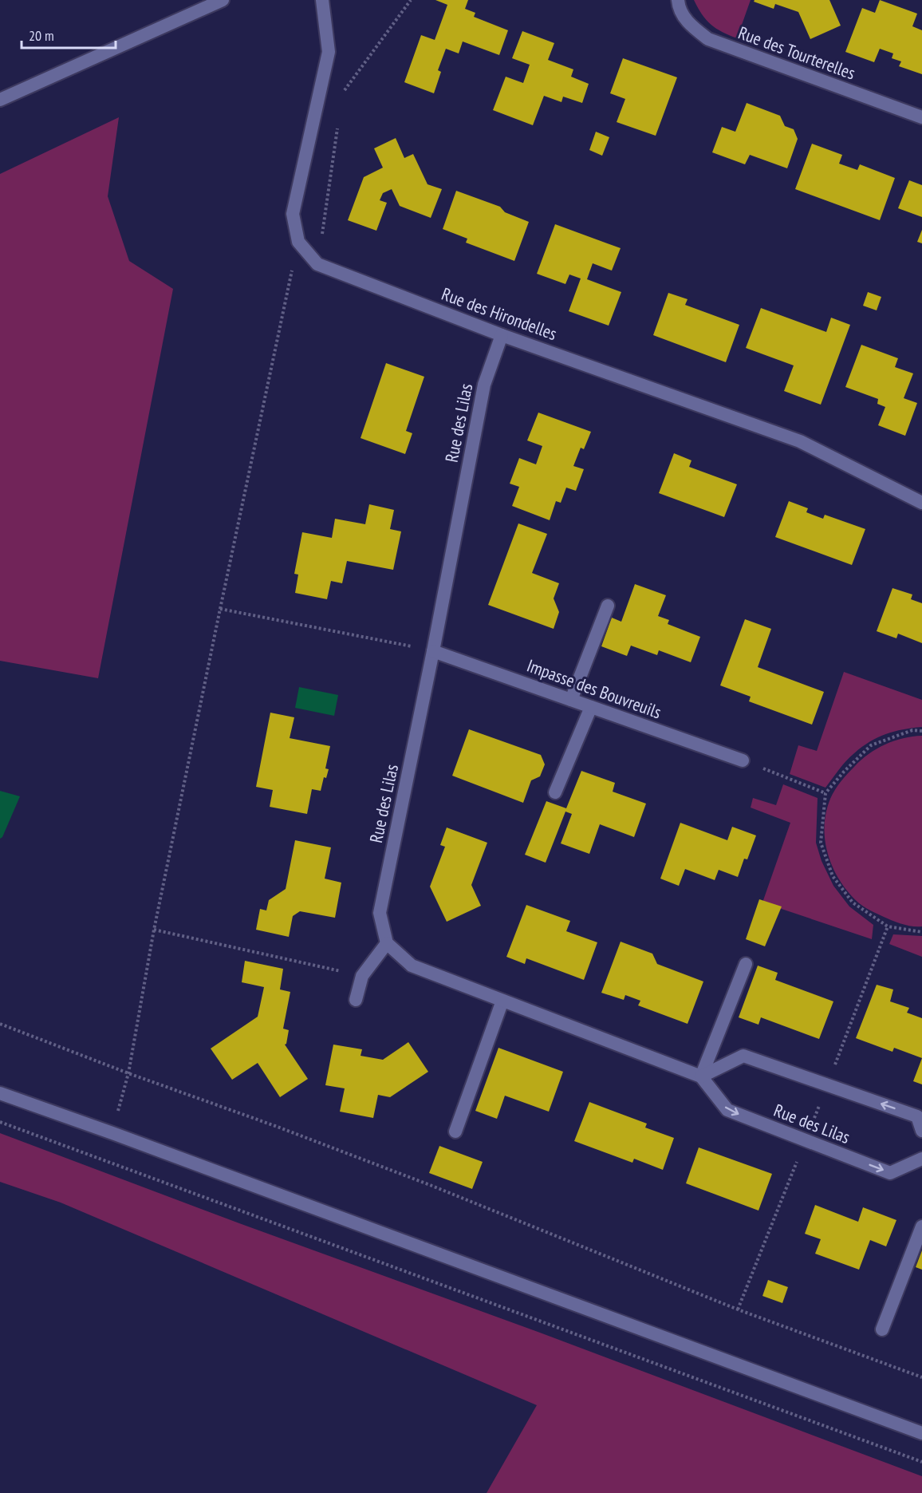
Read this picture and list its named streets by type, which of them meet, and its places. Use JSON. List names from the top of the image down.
{
  "streets": {
    "street": [
      "Rue des Tourterelles",
      "Rue des Hirondelles",
      "Rue des Lilas",
      "Impasse des Bouvreuils"
    ]
  },
  "crossings": [
    ["Rue des Hirondelles", "Rue des Lilas"],
    ["Rue des Lilas", "Impasse des Bouvreuils"]
  ],
  "scale_bar": "20 m"
}
